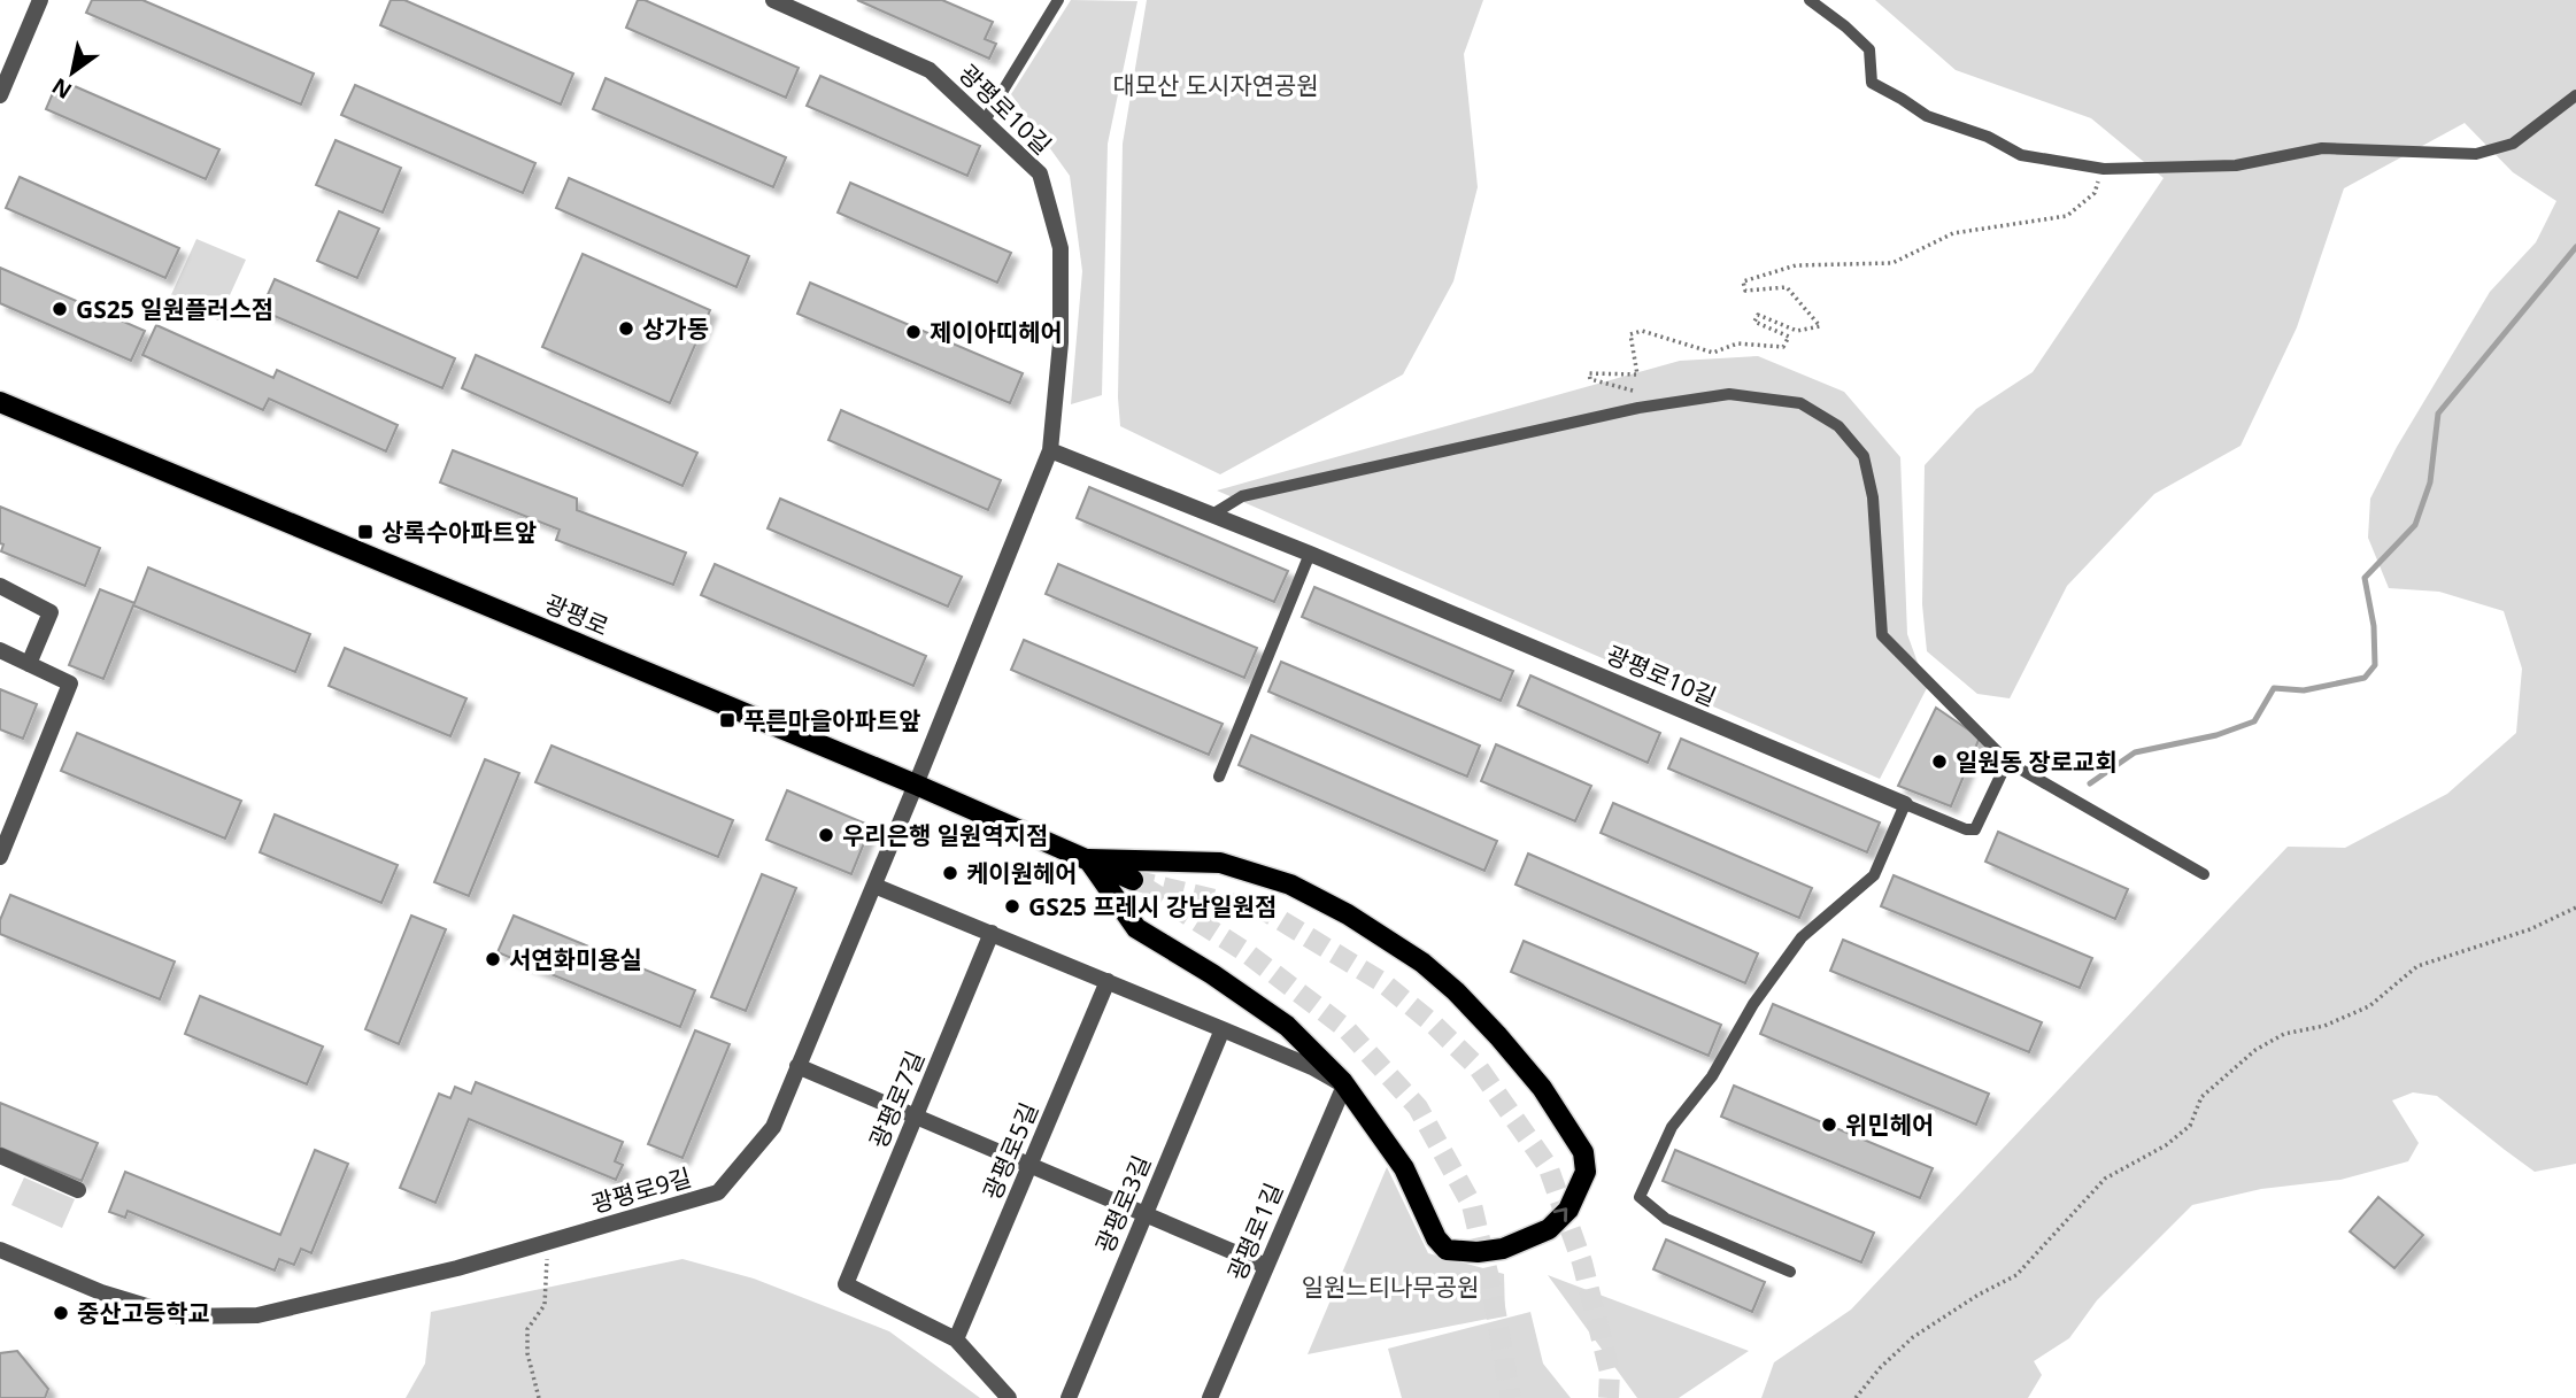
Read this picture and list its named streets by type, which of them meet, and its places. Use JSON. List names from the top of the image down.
{
  "streets": {
    "main road": ["광평로"],
    "street": [
      "광평로10길",
      "광평로7길",
      "광평로5길",
      "광평로9길",
      "광평로3길",
      "광평로1길"
    ]
  },
  "crossings": [
    ["광평로10길", "광평로"],
    ["광평로10길", "광평로9길"],
    ["광평로", "광평로9길"],
    ["광평로7길", "광평로5길"],
    ["광평로3길", "광평로1길"]
  ],
  "parks": ["대모산 도시자연공원", "일원느티나무공원"],
  "places": {
    "other": [
      "GS25 일원플러스점",
      "상가동",
      "제이아띠헤어",
      "일원동 장로교회",
      "우리은행 일원역지점",
      "케이원헤어",
      "GS25 프레시 강남일원점",
      "서연화미용실",
      "위민헤어",
      "중산고등학교"
    ],
    "transit": ["상록수아파트앞", "푸른마을아파트앞"]
  },
  "north": "bottom left"
}
